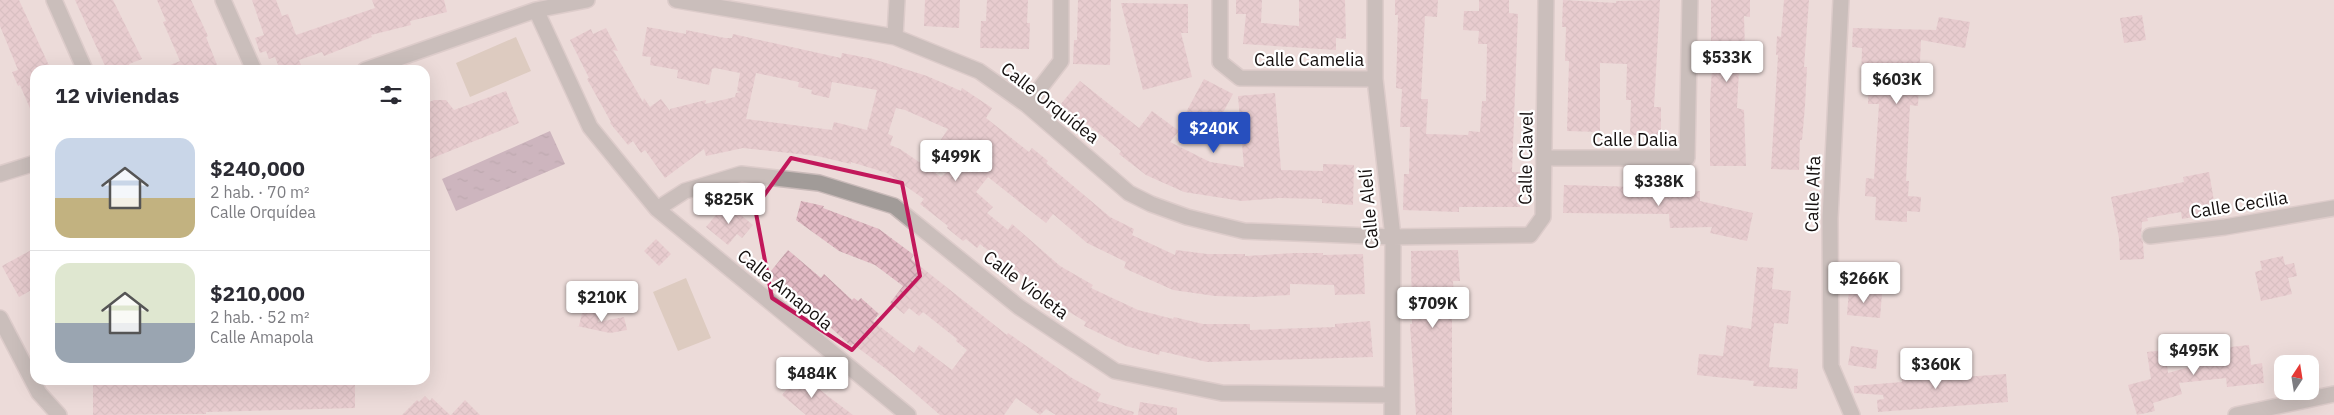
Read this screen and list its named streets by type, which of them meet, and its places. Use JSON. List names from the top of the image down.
{
  "streets": {
    "street": [
      "Calle Camelia",
      "Calle Orquídea",
      "Calle Dalia",
      "Calle Clavel",
      "Calle Alfa",
      "Calle Cecilia",
      "Calle Alelí",
      "Calle Violeta",
      "Calle Amapola"
    ]
  },
  "crossings": [
    ["Calle Camelia", "Calle Alelí"],
    ["Calle Orquídea", "Calle Clavel"],
    ["Calle Orquídea", "Calle Alelí"],
    ["Calle Dalia", "Calle Clavel"],
    ["Calle Clavel", "Calle Alelí"],
    ["Calle Alelí", "Calle Violeta"],
    ["Calle Violeta", "Calle Amapola"]
  ],
  "north": "top",
  "page": {
    "price": [
      "$533K",
      "$603K",
      "$240K",
      "$499K",
      "$338K",
      "$825K",
      "$266K",
      "$210K",
      "$709K",
      "$495K",
      "$360K",
      "$484K"
    ],
    "heading": "12 viviendas",
    "list": [
      {
        "name": "$240,000",
        "note": "2 hab. · 70 m² · Calle Orquídea"
      },
      {
        "name": "$210,000",
        "note": "2 hab. · 52 m² · Calle Amapola"
      }
    ]
  }
}
